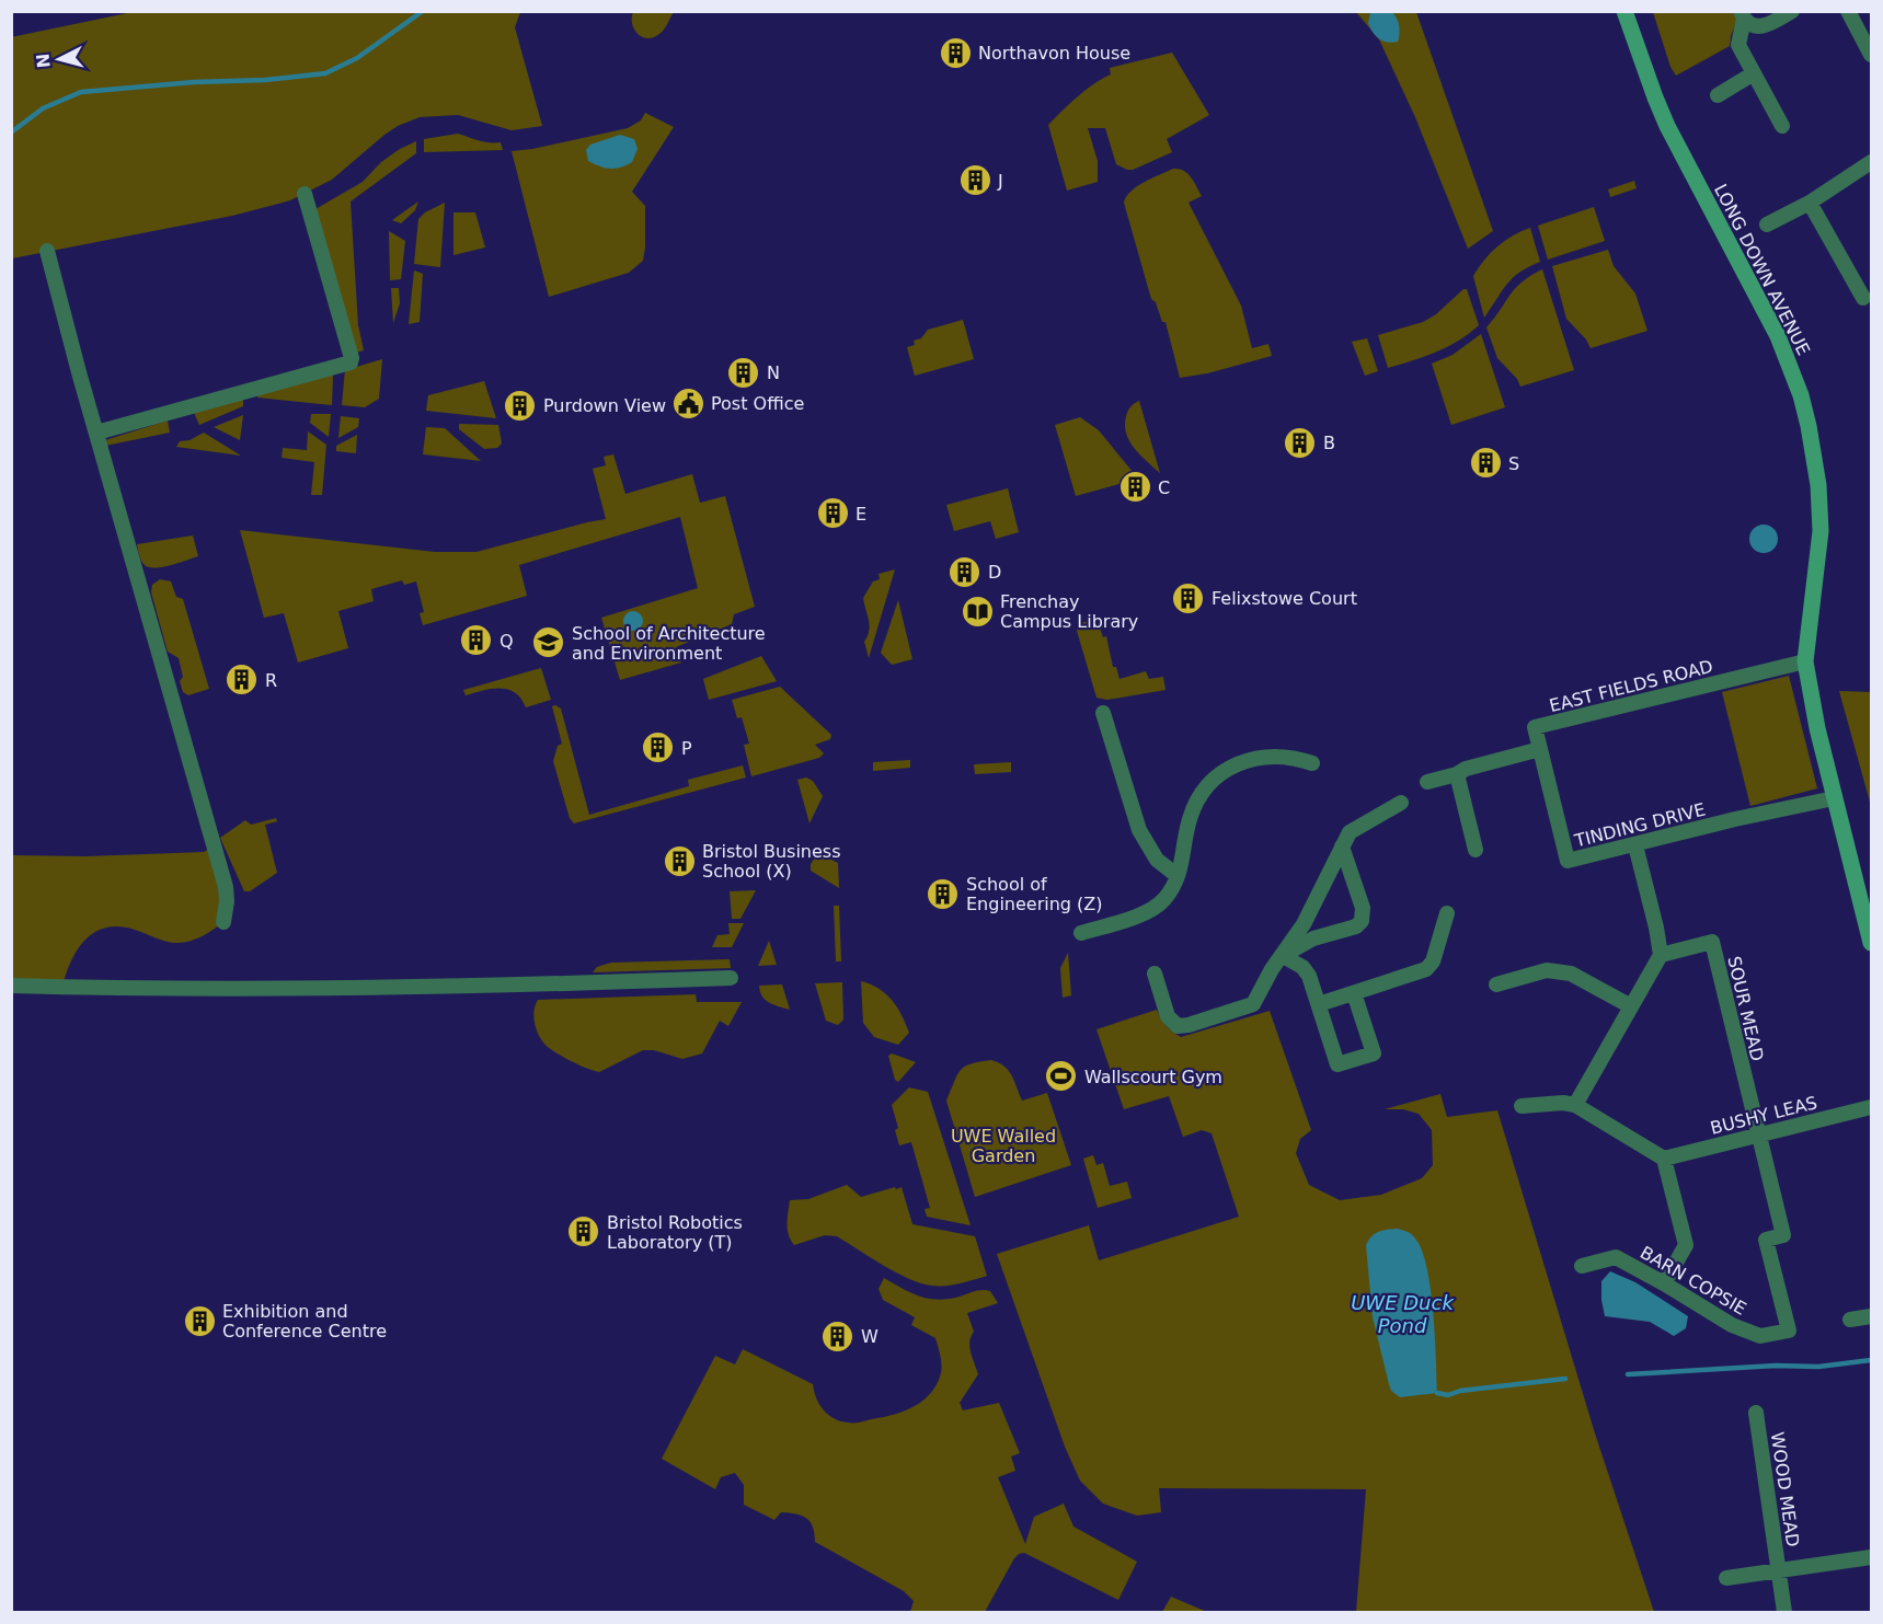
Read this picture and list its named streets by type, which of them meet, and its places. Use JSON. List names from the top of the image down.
{
  "streets": {
    "street": [
      "LONG DOWN AVENUE",
      "EAST FIELDS ROAD",
      "TINDING DRIVE",
      "SOUR MEAD",
      "BUSHY LEAS",
      "BARN COPSIE",
      "WOOD MEAD"
    ]
  },
  "crossings": [
    ["LONG DOWN AVENUE", "EAST FIELDS ROAD"],
    ["LONG DOWN AVENUE", "TINDING DRIVE"],
    ["EAST FIELDS ROAD", "TINDING DRIVE"],
    ["SOUR MEAD", "BUSHY LEAS"],
    ["SOUR MEAD", "BARN COPSIE"],
    ["BUSHY LEAS", "BARN COPSIE"]
  ],
  "water": ["UWE Duck Pond"],
  "parks": ["UWE Walled Garden"],
  "places": {
    "building": [
      "Northavon House",
      "J",
      "N",
      "Purdown View",
      "B",
      "S",
      "C",
      "E",
      "D",
      "Felixstowe Court",
      "Q",
      "R",
      "P",
      "Bristol Business School (X)",
      "School of Engineering (Z)",
      "Bristol Robotics Laboratory (T)",
      "Exhibition and Conference Centre",
      "W"
    ],
    "public building": ["Post Office"],
    "library": ["Frenchay Campus Library"],
    "school or university": ["School of Architecture and Environment"],
    "sports": ["Wallscourt Gym"]
  },
  "north": "left"
}
